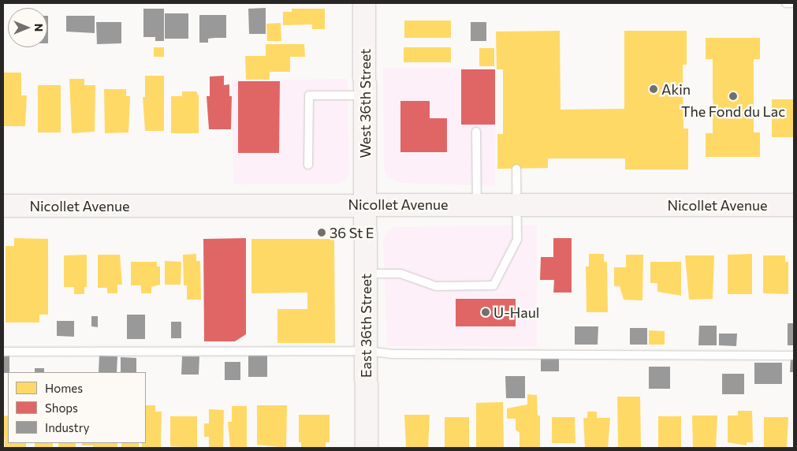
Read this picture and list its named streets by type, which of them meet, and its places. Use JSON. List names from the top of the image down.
{
  "streets": {
    "main road": ["West 36th Street", "Nicollet Avenue", "East 36th Street"]
  },
  "crossings": [
    ["West 36th Street", "Nicollet Avenue"],
    ["West 36th Street", "East 36th Street"],
    ["Nicollet Avenue", "East 36th Street"]
  ],
  "places": [
    "Akin",
    "The Fond du Lac",
    "36 St E",
    "U-Haul"
  ],
  "legend": ["Homes", "Shops", "Industry"],
  "north": "right"
}
